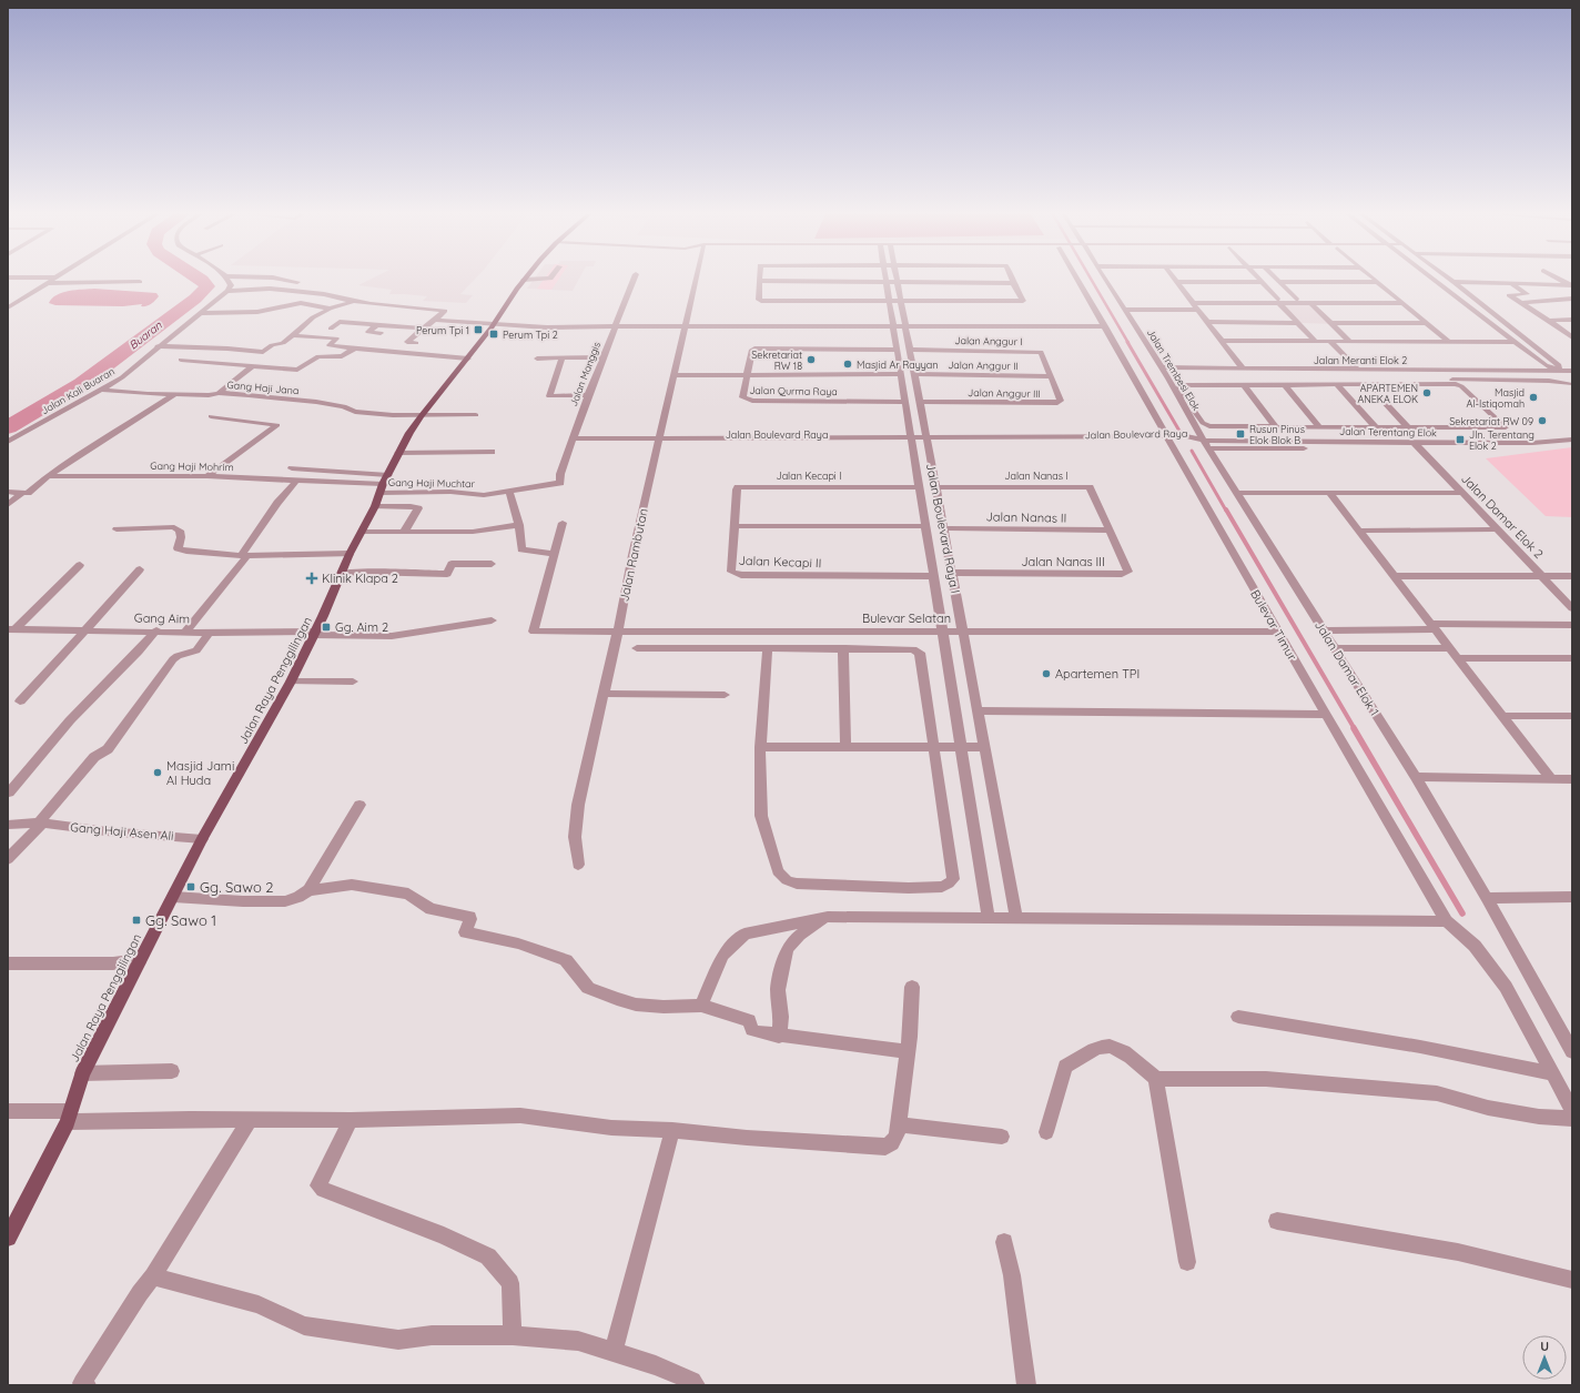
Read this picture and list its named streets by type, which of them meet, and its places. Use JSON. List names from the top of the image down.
{
  "streets": {
    "main road": ["Jalan Raya Penggilingan"],
    "street": [
      "Jalan Anggur I",
      "Jalan Meranti Elok 2",
      "Jalan Anggur II",
      "Jalan Trembesi Elok",
      "Jalan Manggis",
      "Gang Haji Jana",
      "Jalan Kali Buaran",
      "Jalan Qurma Raya",
      "Jalan Anggur III",
      "Jalan Terentang Elok",
      "Jalan Boulevard Raya",
      "Gang Haji Mohrim",
      "Jalan Kecapi I",
      "Jalan Nanas I",
      "Gang Haji Muchtar",
      "Jalan Damar Elok 2",
      "Jalan Nanas II",
      "Jalan Boulevard Raya I",
      "Jalan Rambutan",
      "Jalan Kecapi II",
      "Jalan Nanas III",
      "Gang Aim",
      "Bulevar Selatan",
      "Bulevar Timur",
      "Jalan Damar Elok 1",
      "Gang Haji Asen Ali"
    ]
  },
  "crossings": [
    ["Jalan Anggur I", "Jalan Anggur II"],
    ["Jalan Anggur I", "Jalan Anggur III"],
    ["Jalan Anggur I", "Jalan Boulevard Raya I"],
    ["Jalan Meranti Elok 2", "Jalan Trembesi Elok"],
    ["Jalan Anggur II", "Jalan Anggur III"],
    ["Jalan Anggur II", "Jalan Boulevard Raya I"],
    ["Jalan Trembesi Elok", "Jalan Terentang Elok"],
    ["Jalan Trembesi Elok", "Jalan Boulevard Raya"],
    ["Jalan Trembesi Elok", "Jalan Damar Elok 1"],
    ["Jalan Manggis", "Jalan Boulevard Raya"],
    ["Jalan Manggis", "Gang Haji Muchtar"],
    ["Gang Haji Jana", "Jalan Kali Buaran"],
    ["Gang Haji Jana", "Jalan Raya Penggilingan"],
    ["Jalan Qurma Raya", "Jalan Boulevard Raya I"],
    ["Jalan Anggur III", "Jalan Boulevard Raya I"],
    ["Jalan Terentang Elok", "Jalan Boulevard Raya"],
    ["Jalan Terentang Elok", "Jalan Damar Elok 2"],
    ["Jalan Terentang Elok", "Jalan Damar Elok 1"],
    ["Jalan Boulevard Raya", "Jalan Boulevard Raya I"],
    ["Jalan Boulevard Raya", "Jalan Rambutan"],
    ["Jalan Boulevard Raya", "Bulevar Timur"],
    ["Jalan Boulevard Raya", "Jalan Damar Elok 1"],
    ["Gang Haji Mohrim", "Gang Haji Muchtar"],
    ["Gang Haji Mohrim", "Jalan Raya Penggilingan"],
    ["Jalan Kecapi I", "Jalan Boulevard Raya I"],
    ["Jalan Kecapi I", "Jalan Kecapi II"],
    ["Jalan Nanas I", "Jalan Nanas II"],
    ["Jalan Nanas I", "Jalan Boulevard Raya I"],
    ["Jalan Nanas I", "Jalan Nanas III"],
    ["Gang Haji Muchtar", "Jalan Raya Penggilingan"],
    ["Jalan Nanas II", "Jalan Boulevard Raya I"],
    ["Jalan Nanas II", "Jalan Nanas III"],
    ["Jalan Boulevard Raya I", "Jalan Kecapi II"],
    ["Jalan Boulevard Raya I", "Jalan Nanas III"],
    ["Jalan Boulevard Raya I", "Bulevar Selatan"],
    ["Jalan Rambutan", "Bulevar Selatan"],
    ["Gang Aim", "Jalan Raya Penggilingan"],
    ["Bulevar Selatan", "Bulevar Timur"],
    ["Jalan Raya Penggilingan", "Gang Haji Asen Ali"]
  ],
  "water": ["Buaran"],
  "places": {
    "transit": [
      "Perum Tpi 1",
      "Perum Tpi 2",
      "Rusun Pinus Elok Blok B",
      "Jln. Terentang Elok 2",
      "Gg. Aim 2",
      "Gg. Sawo 2",
      "Gg. Sawo 1"
    ],
    "other": [
      "Sekretariat RW 18",
      "Masjid Ar Rayyan",
      "APARTEMEN ANEKA ELOK",
      "Masjid Al-Istiqomah",
      "Sekretariat RW 09",
      "Apartemen TPI",
      "Masjid Jami Al Huda"
    ],
    "health": ["Klinik Klapa 2"]
  },
  "north": "top"
}
